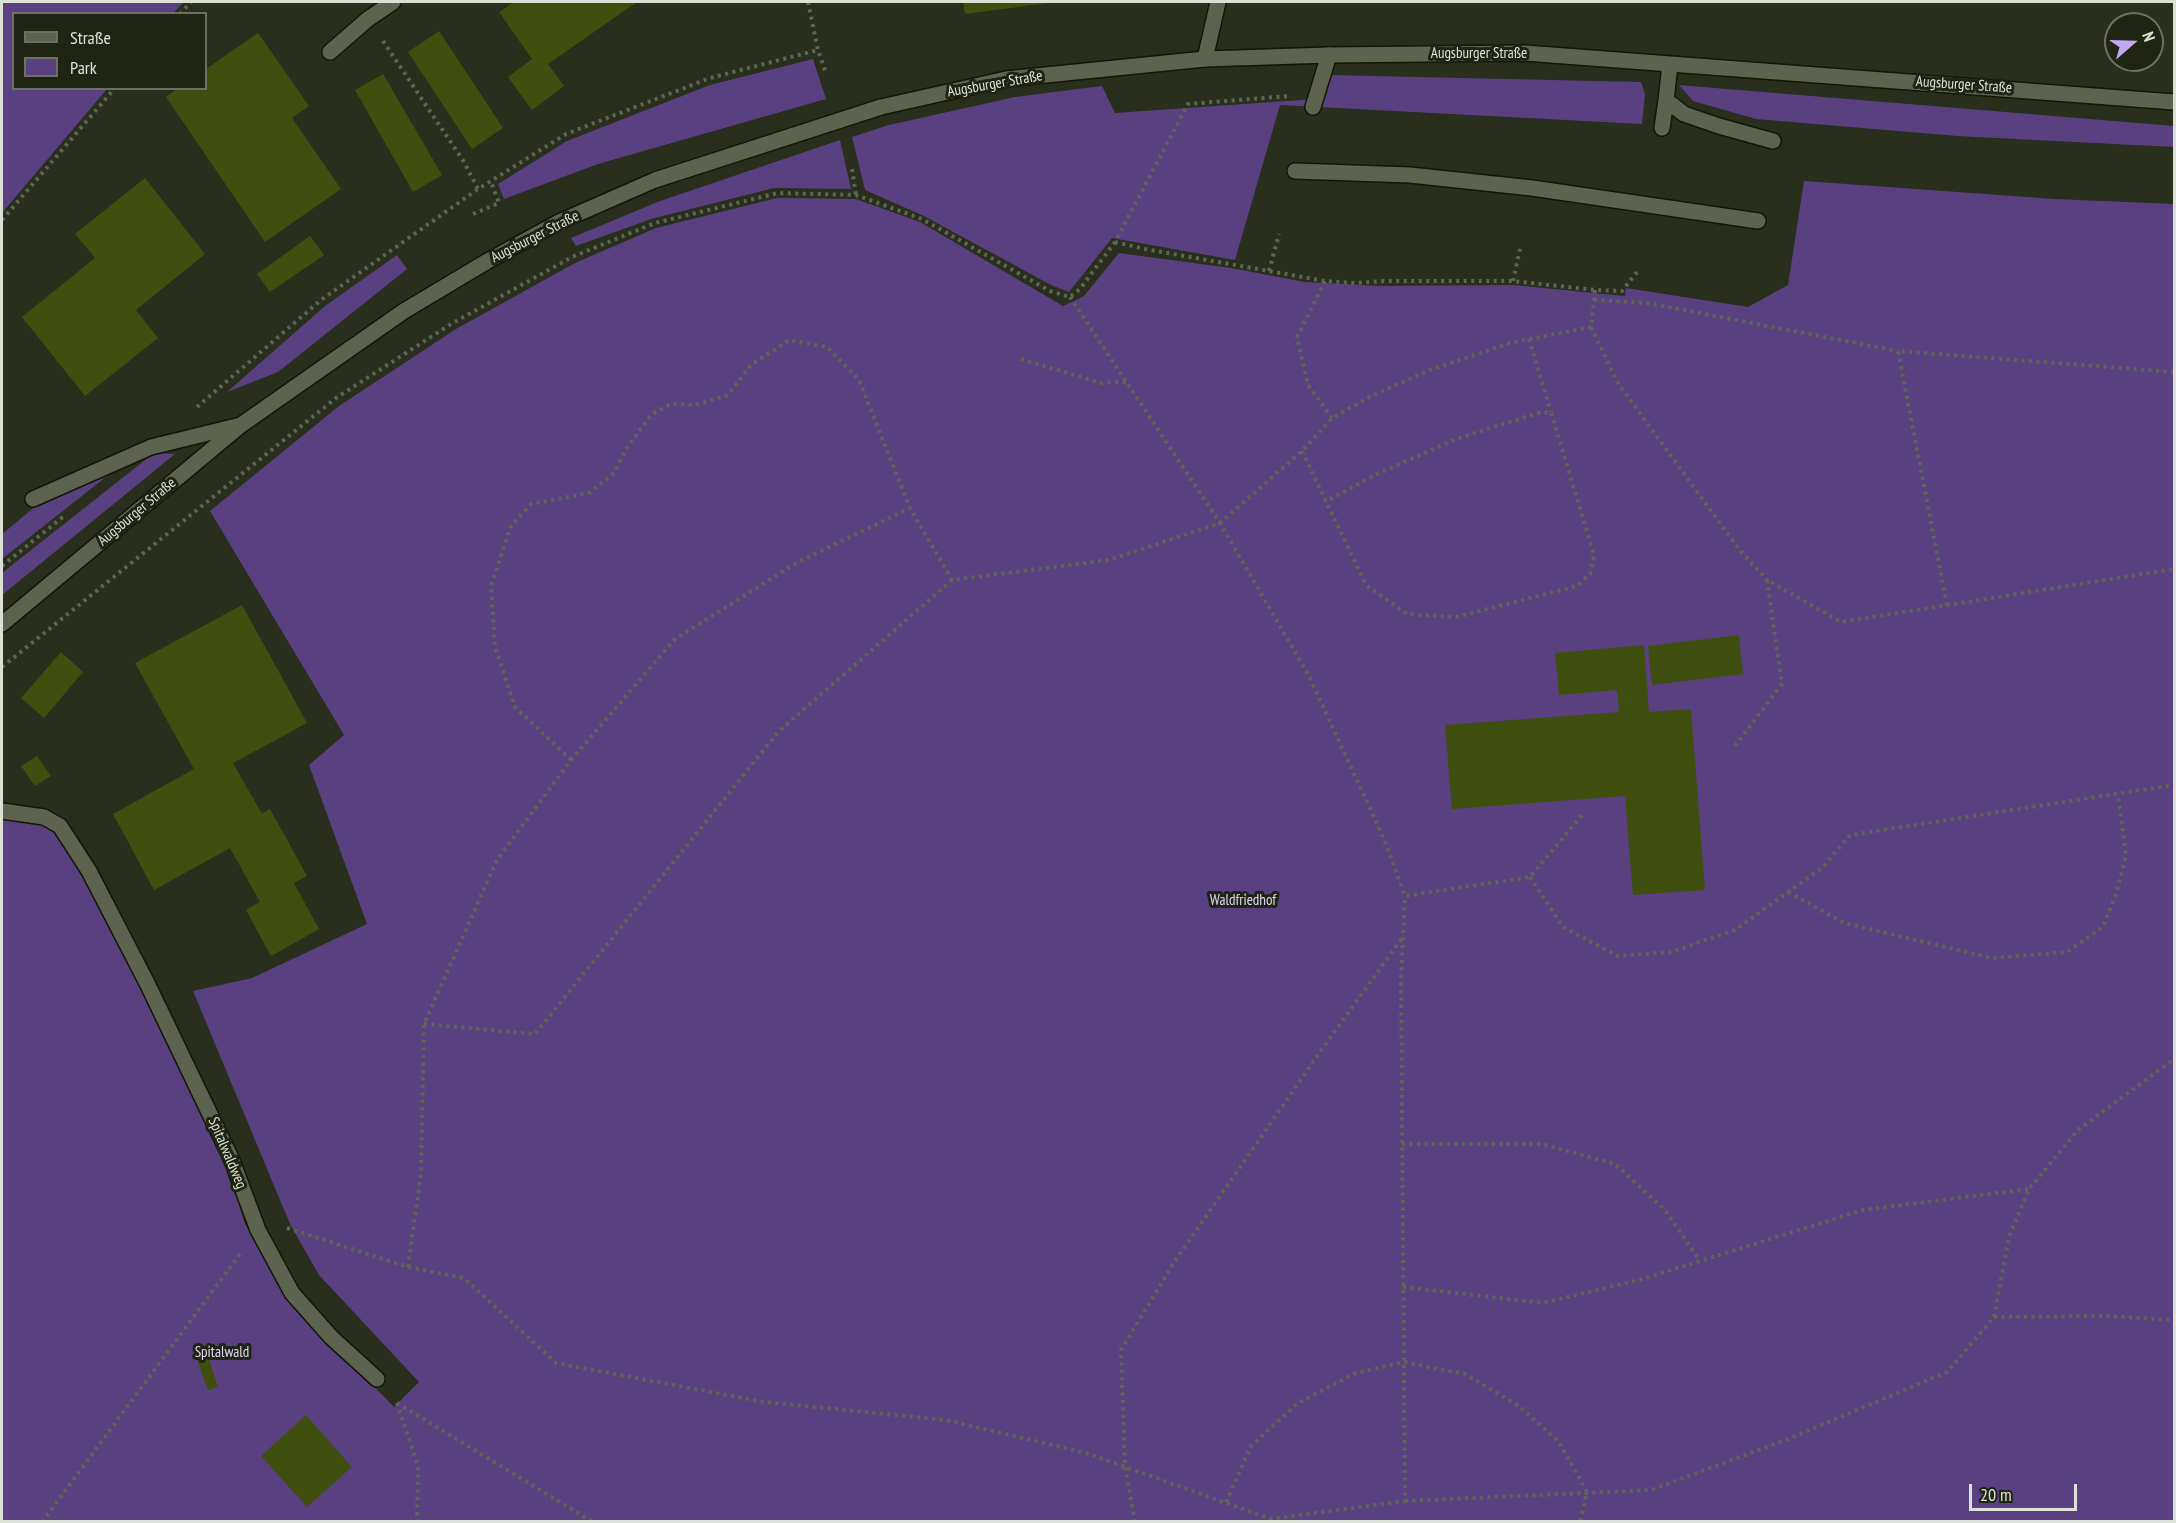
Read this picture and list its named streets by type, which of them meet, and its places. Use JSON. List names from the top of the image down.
{
  "streets": {
    "main road": ["Augsburger Straße", "Spitalwaldweg"]
  },
  "parks": ["Waldfriedhof", "Spitalwald"],
  "legend": ["Straße", "Park"],
  "scale_bar": "20 m",
  "north": "right"
}
